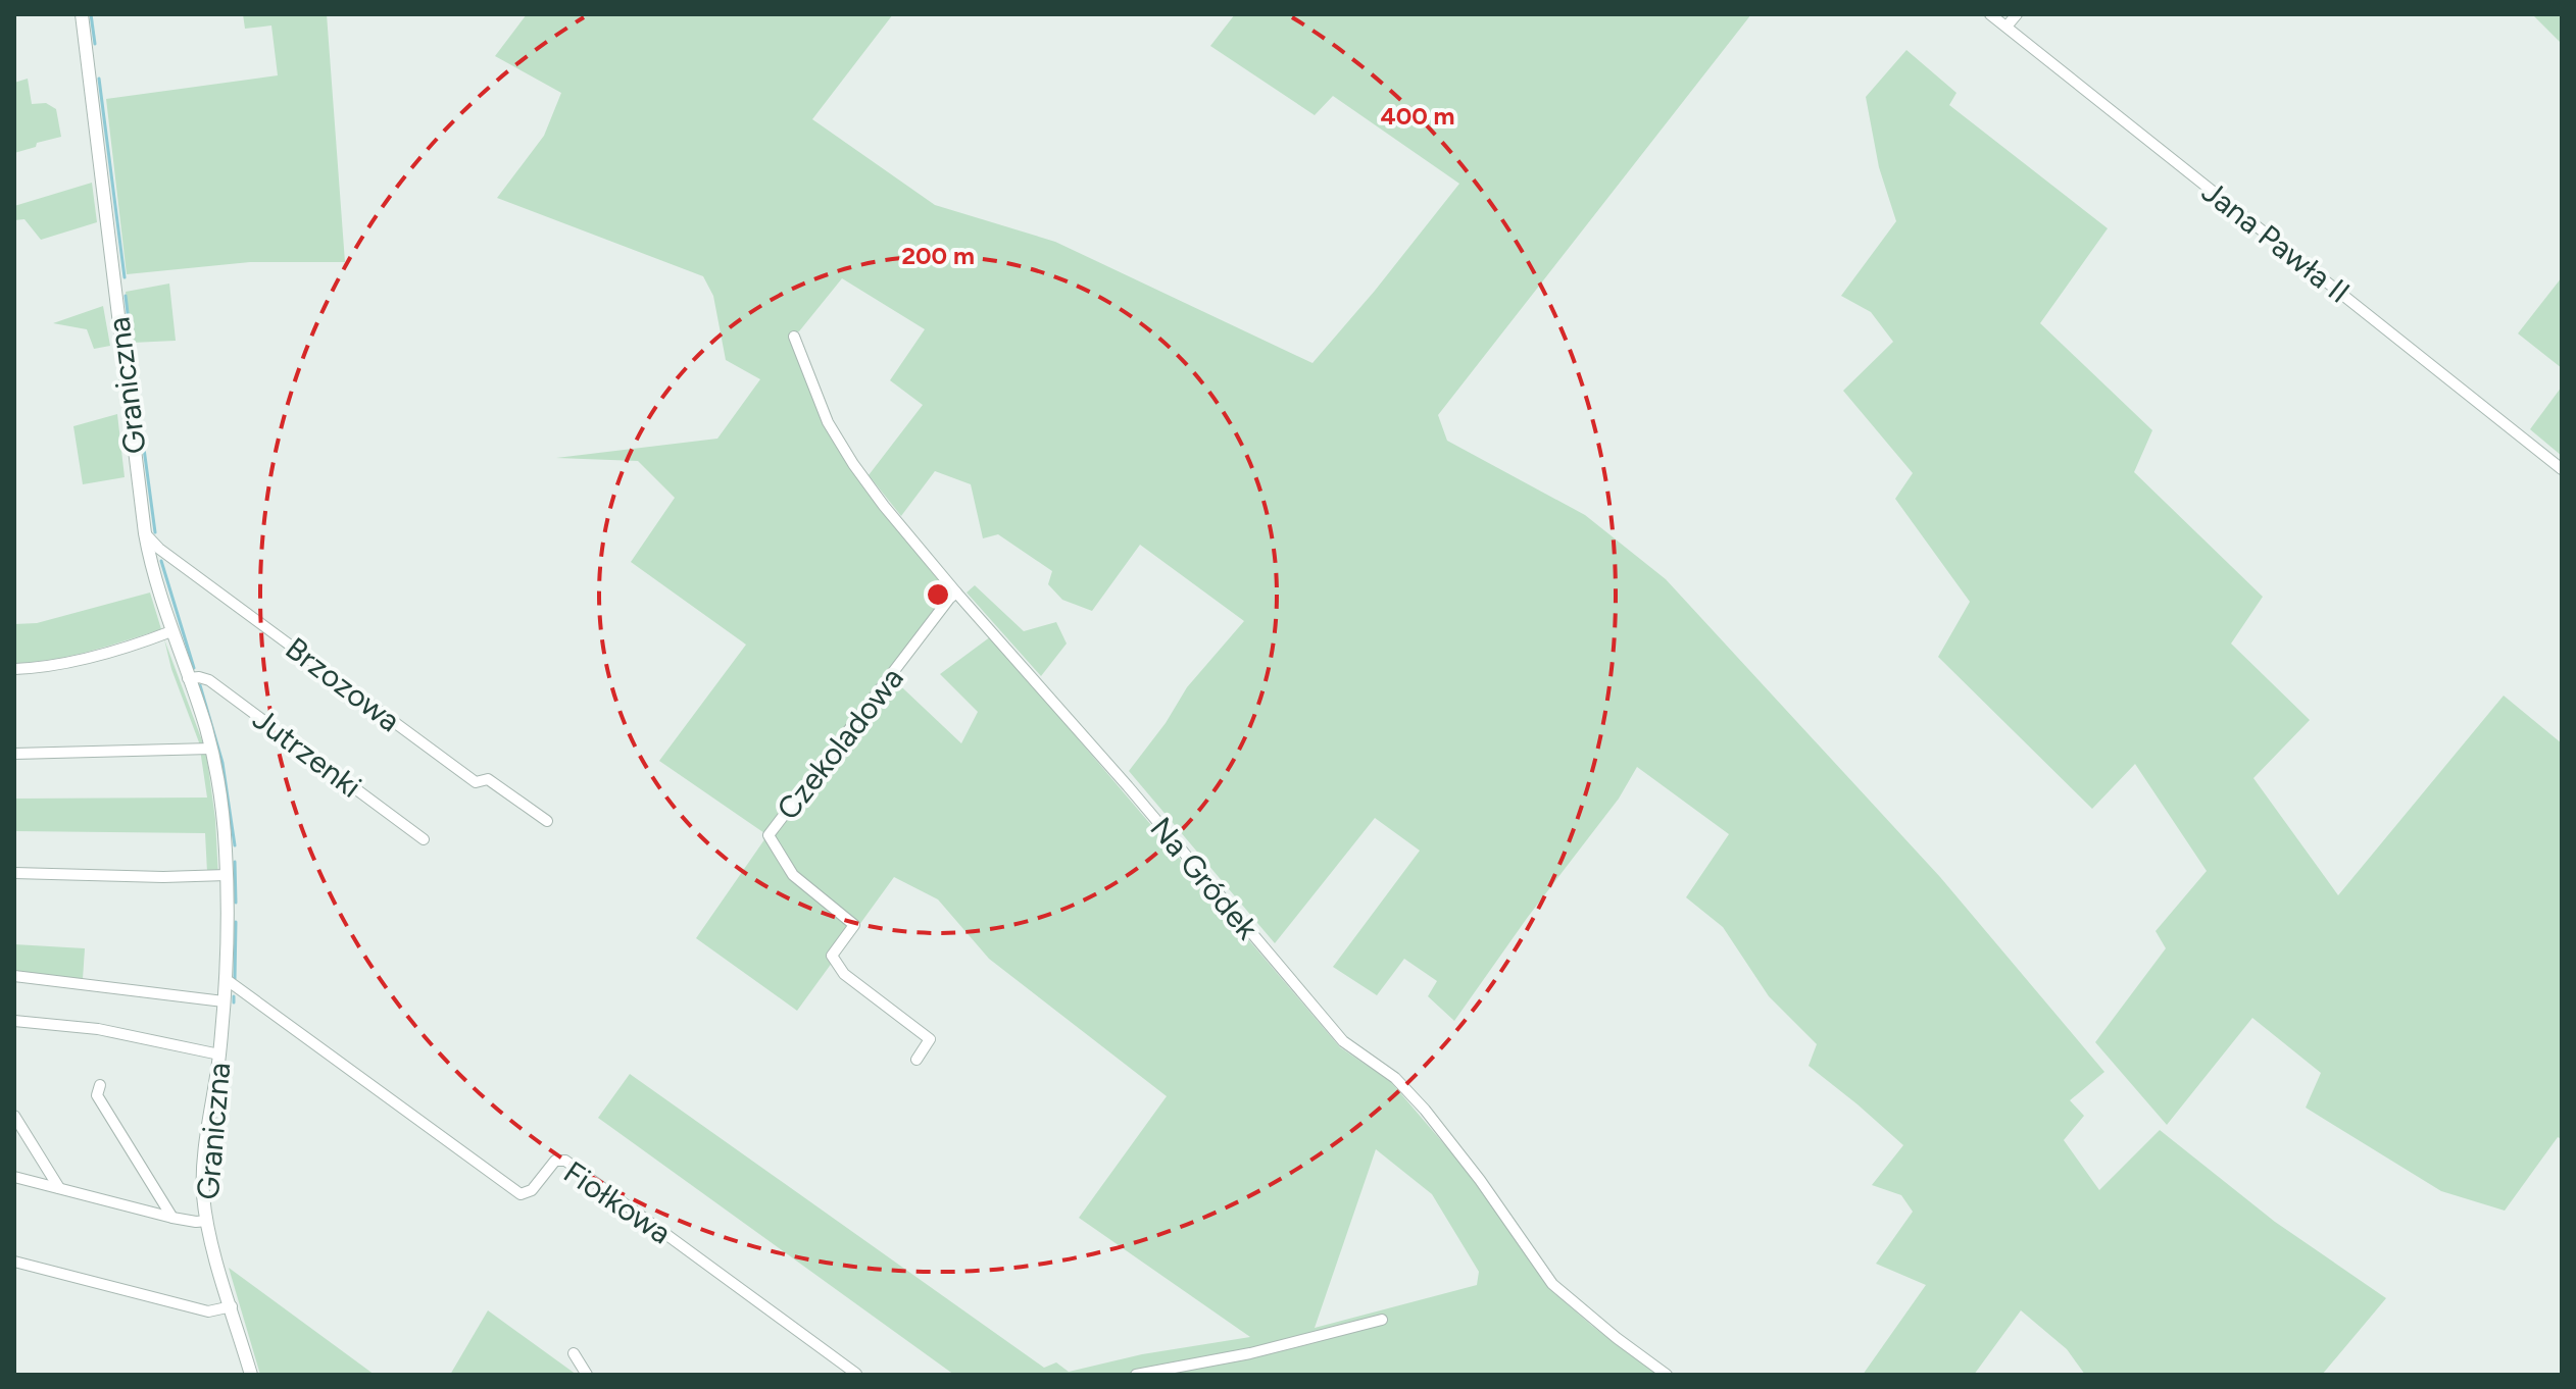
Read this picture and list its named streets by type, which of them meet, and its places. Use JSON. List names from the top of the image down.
{
  "streets": {
    "street": [
      "Jana Pawła II",
      "Graniczna",
      "Brzozowa",
      "Czekoladowa",
      "Jutrzenki",
      "Na Gródek",
      "Fiołkowa"
    ]
  },
  "crossings": [
    ["Graniczna", "Brzozowa"],
    ["Graniczna", "Jutrzenki"],
    ["Graniczna", "Fiołkowa"],
    ["Czekoladowa", "Na Gródek"]
  ],
  "rings": ["400 m", "200 m"]
}
